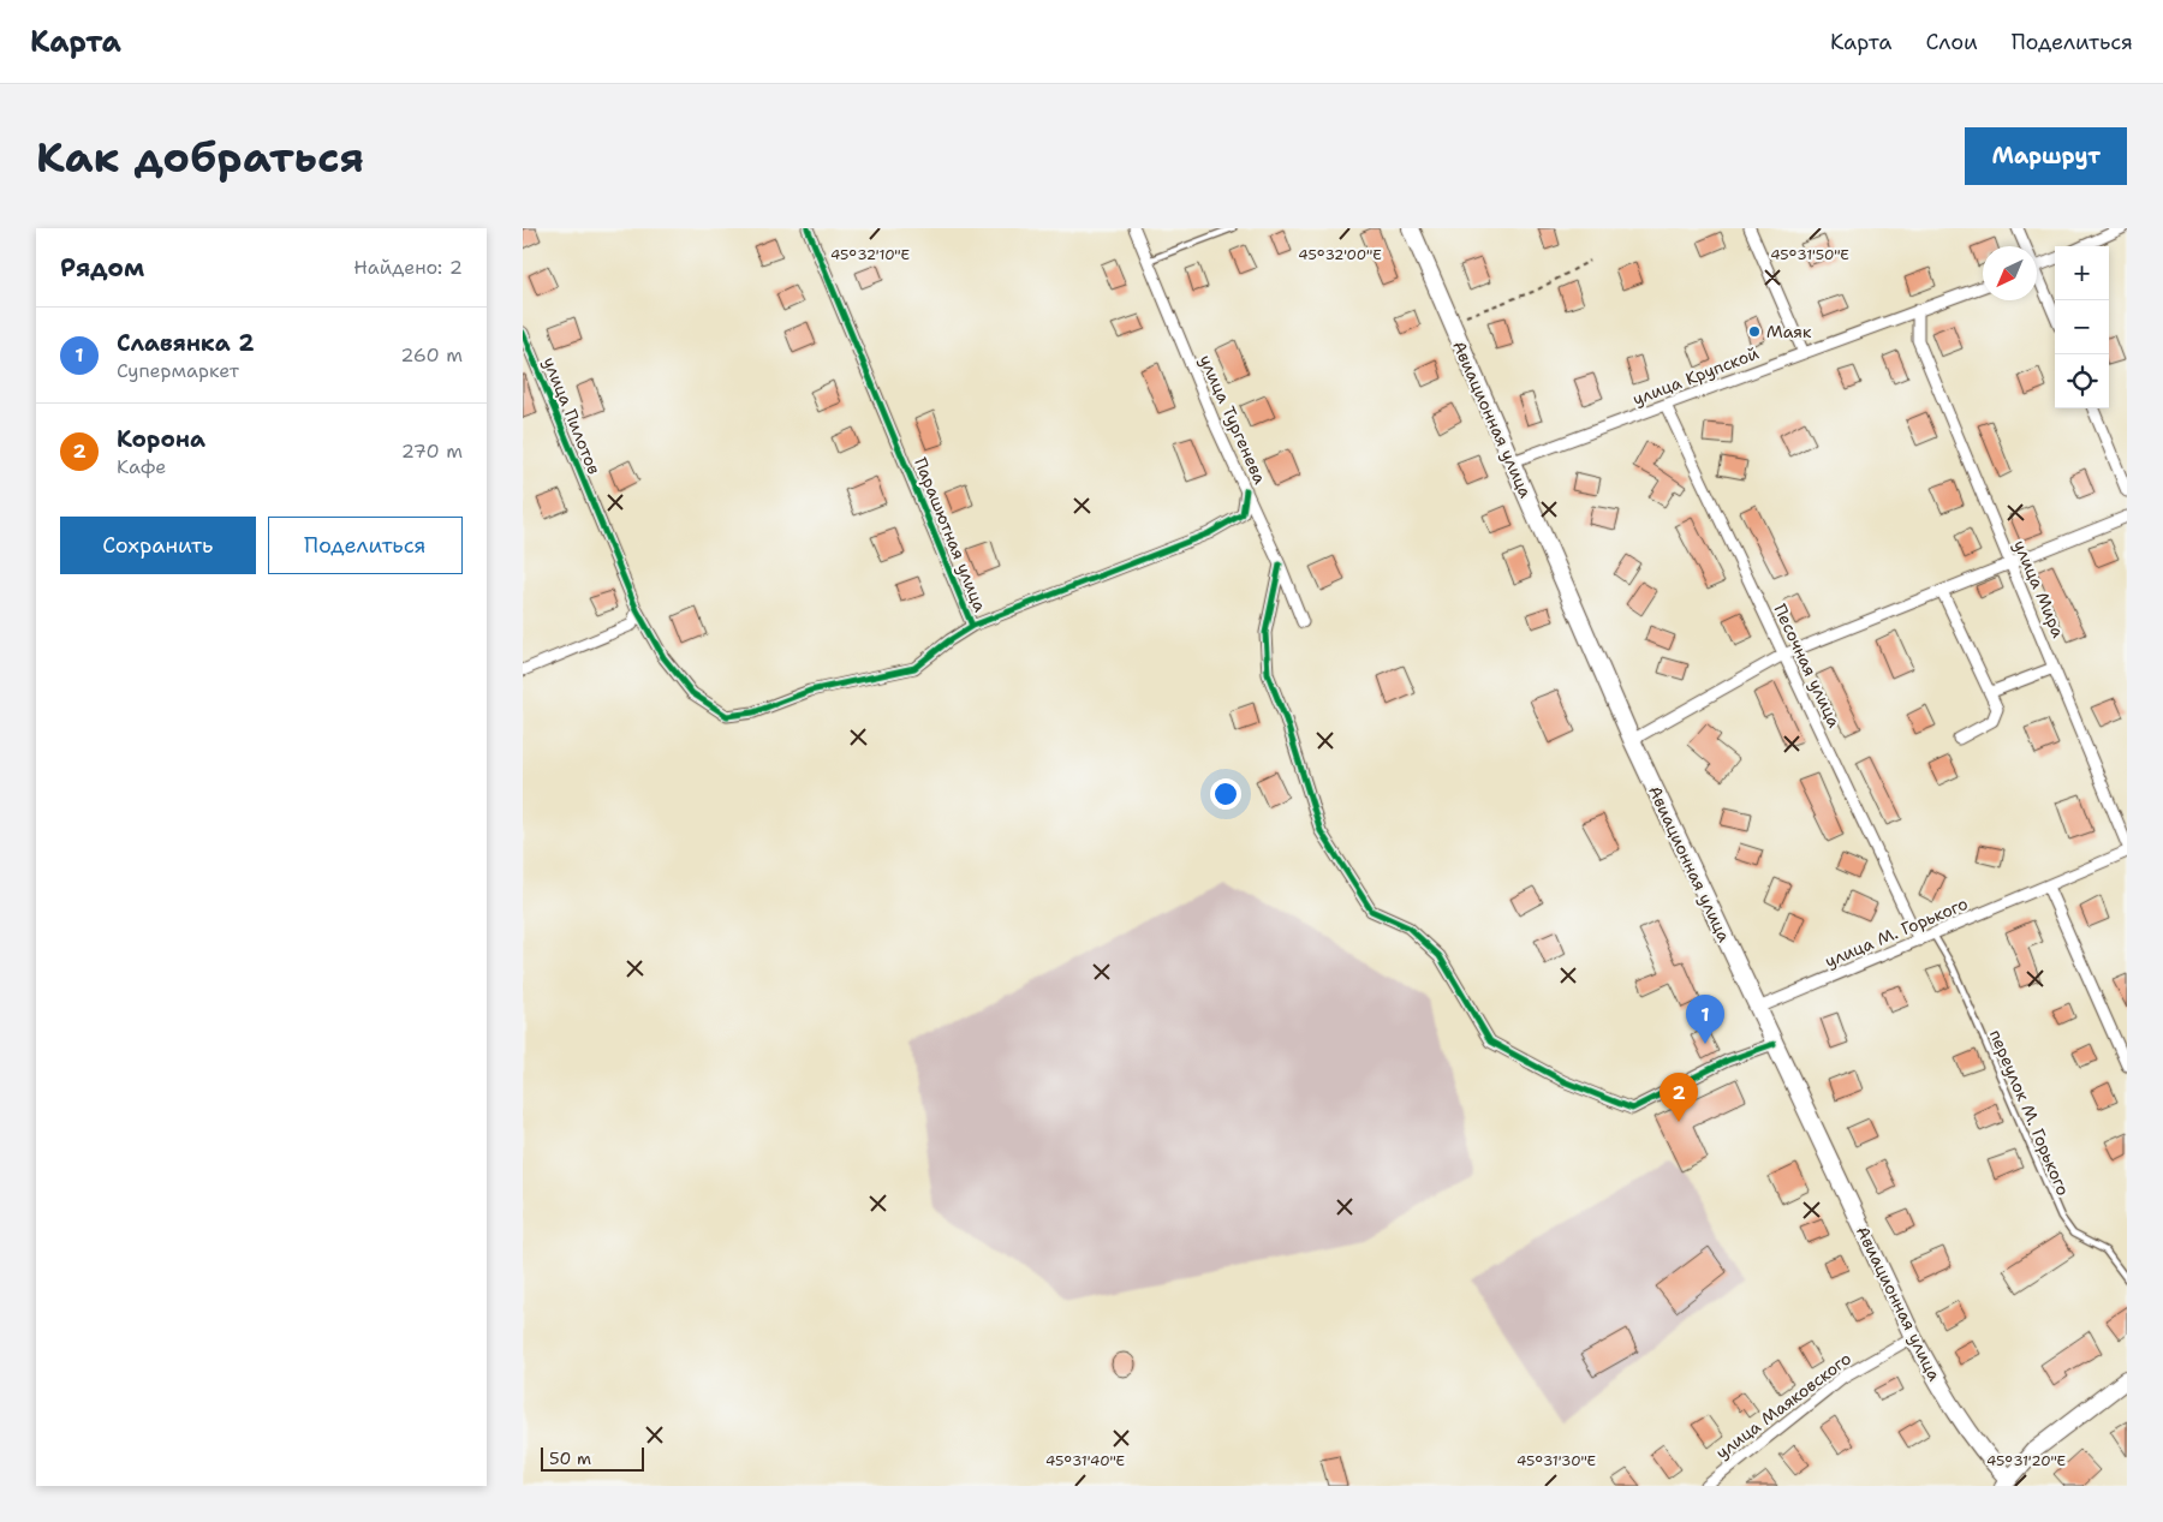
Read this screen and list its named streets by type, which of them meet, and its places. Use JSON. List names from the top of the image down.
{
  "streets": {
    "main road": ["Авиационная улица"],
    "street": [
      "улица Крупской",
      "улица Пилотов",
      "улица Тургенева",
      "Парашютная улица",
      "улица Мира",
      "Песочная улица",
      "улица М. Горького",
      "улица Маяковского"
    ],
    "lane": ["переулок М. Горького"]
  },
  "crossings": [
    ["улица Крупской", "Авиационная улица"],
    ["улица Крупской", "улица Мира"],
    ["улица Крупской", "Песочная улица"],
    ["улица Пилотов", "Парашютная улица"],
    ["улица Тургенева", "Парашютная улица"],
    ["Авиационная улица", "улица М. Горького"],
    ["Авиационная улица", "улица Маяковского"],
    ["Песочная улица", "улица М. Горького"],
    ["улица М. Горького", "переулок М. Горького"]
  ],
  "places": ["Маяк"],
  "scale_bar": "50 m",
  "north": "bottom left",
  "page": {
    "header": "Карта",
    "nav": ["Карта", "Слои", "Поделиться"],
    "buttons": [
      "Маршрут",
      ["Сохранить", "Поделиться"]
    ],
    "title": "Как добраться",
    "heading": ["Рядом", "Найдено: 2"],
    "map_buttons": ["+", "−"],
    "list": [
      {
        "mark": "1",
        "name": "Славянка 2",
        "note": "Супермаркет",
        "value": "260 m"
      },
      {
        "mark": "2",
        "name": "Корона",
        "note": "Кафе",
        "value": "270 m"
      }
    ],
    "pins": ["1", "2"],
    "scale": "50 m"
  },
  "coordinates": [
    "45°32'10\"E",
    "45°31'50\"E",
    "45°32'00\"E",
    "45°31'40\"E",
    "45°31'30\"E",
    "45°31'20\"E"
  ]
}
